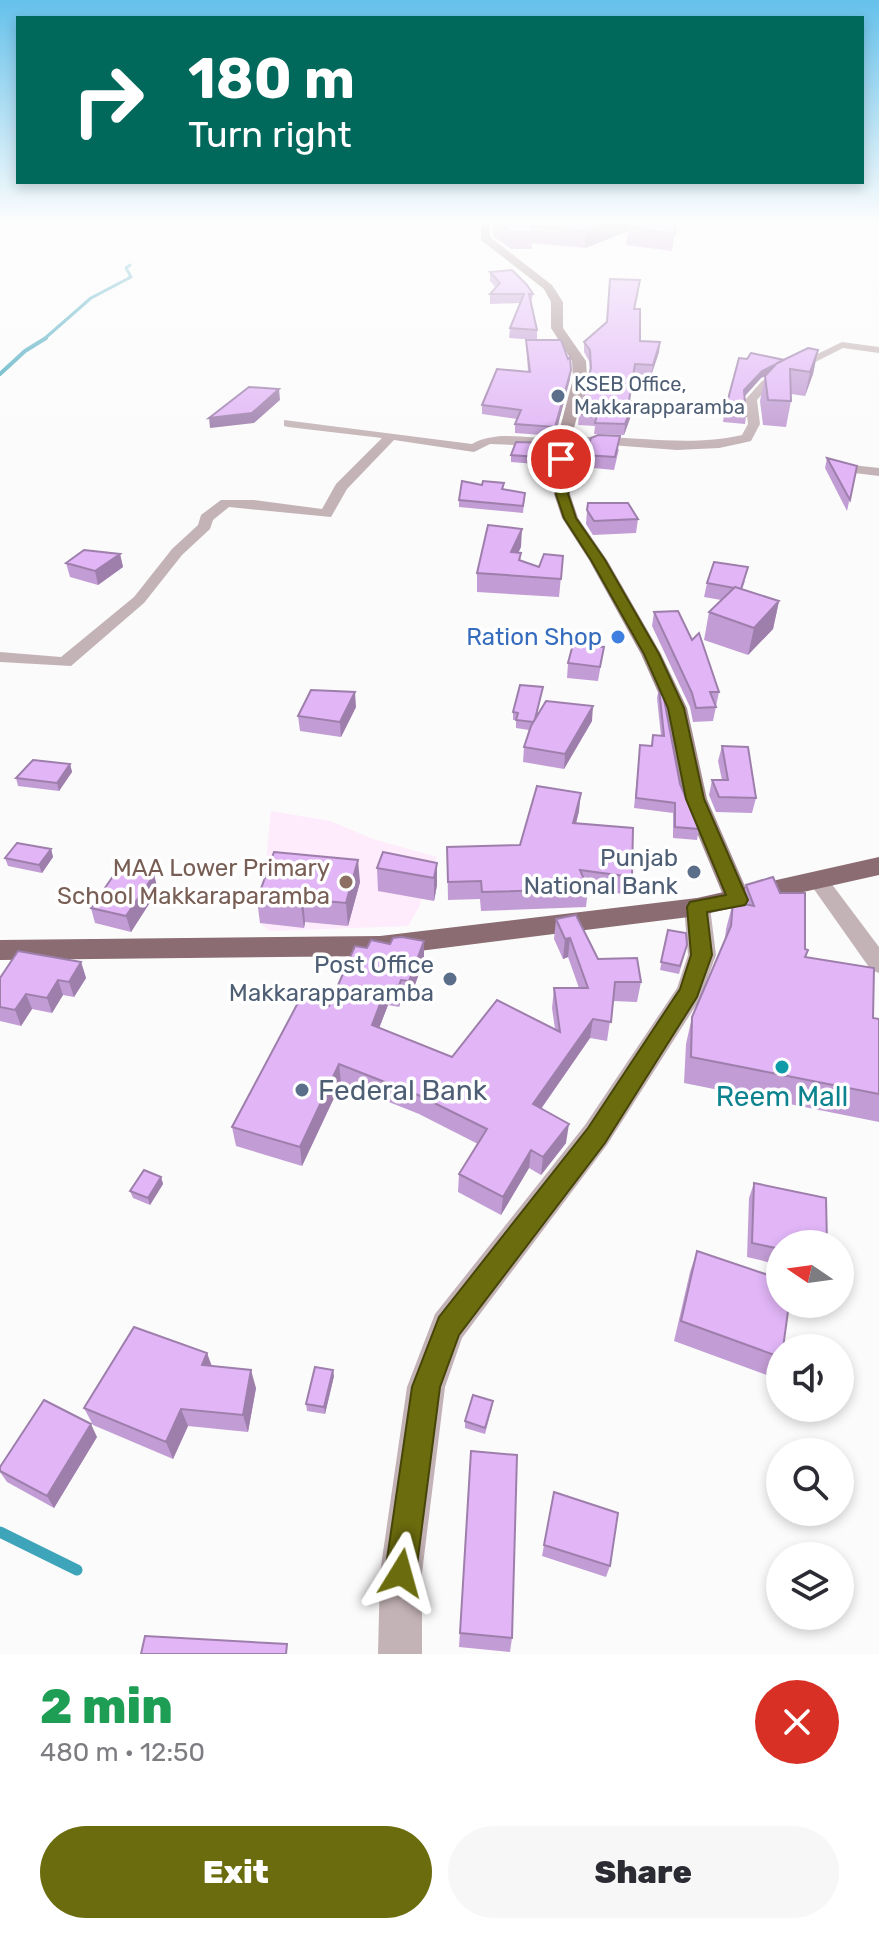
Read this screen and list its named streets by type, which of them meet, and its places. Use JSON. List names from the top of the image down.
{
  "places": [
    "KSEB Office, Makkarapparamba",
    "Ration Shop",
    "Punjab National Bank",
    "MAA Lower Primary School Makkaraparamba",
    "Post Office Makkarapparamba",
    "Reem Mall",
    "Federal Bank"
  ],
  "north": "left",
  "page": {
    "turn": ["180 m", "Turn right"],
    "heading": ["2 min", "480 m · 12:50"],
    "buttons": ["Exit", "Share"]
  }
}
